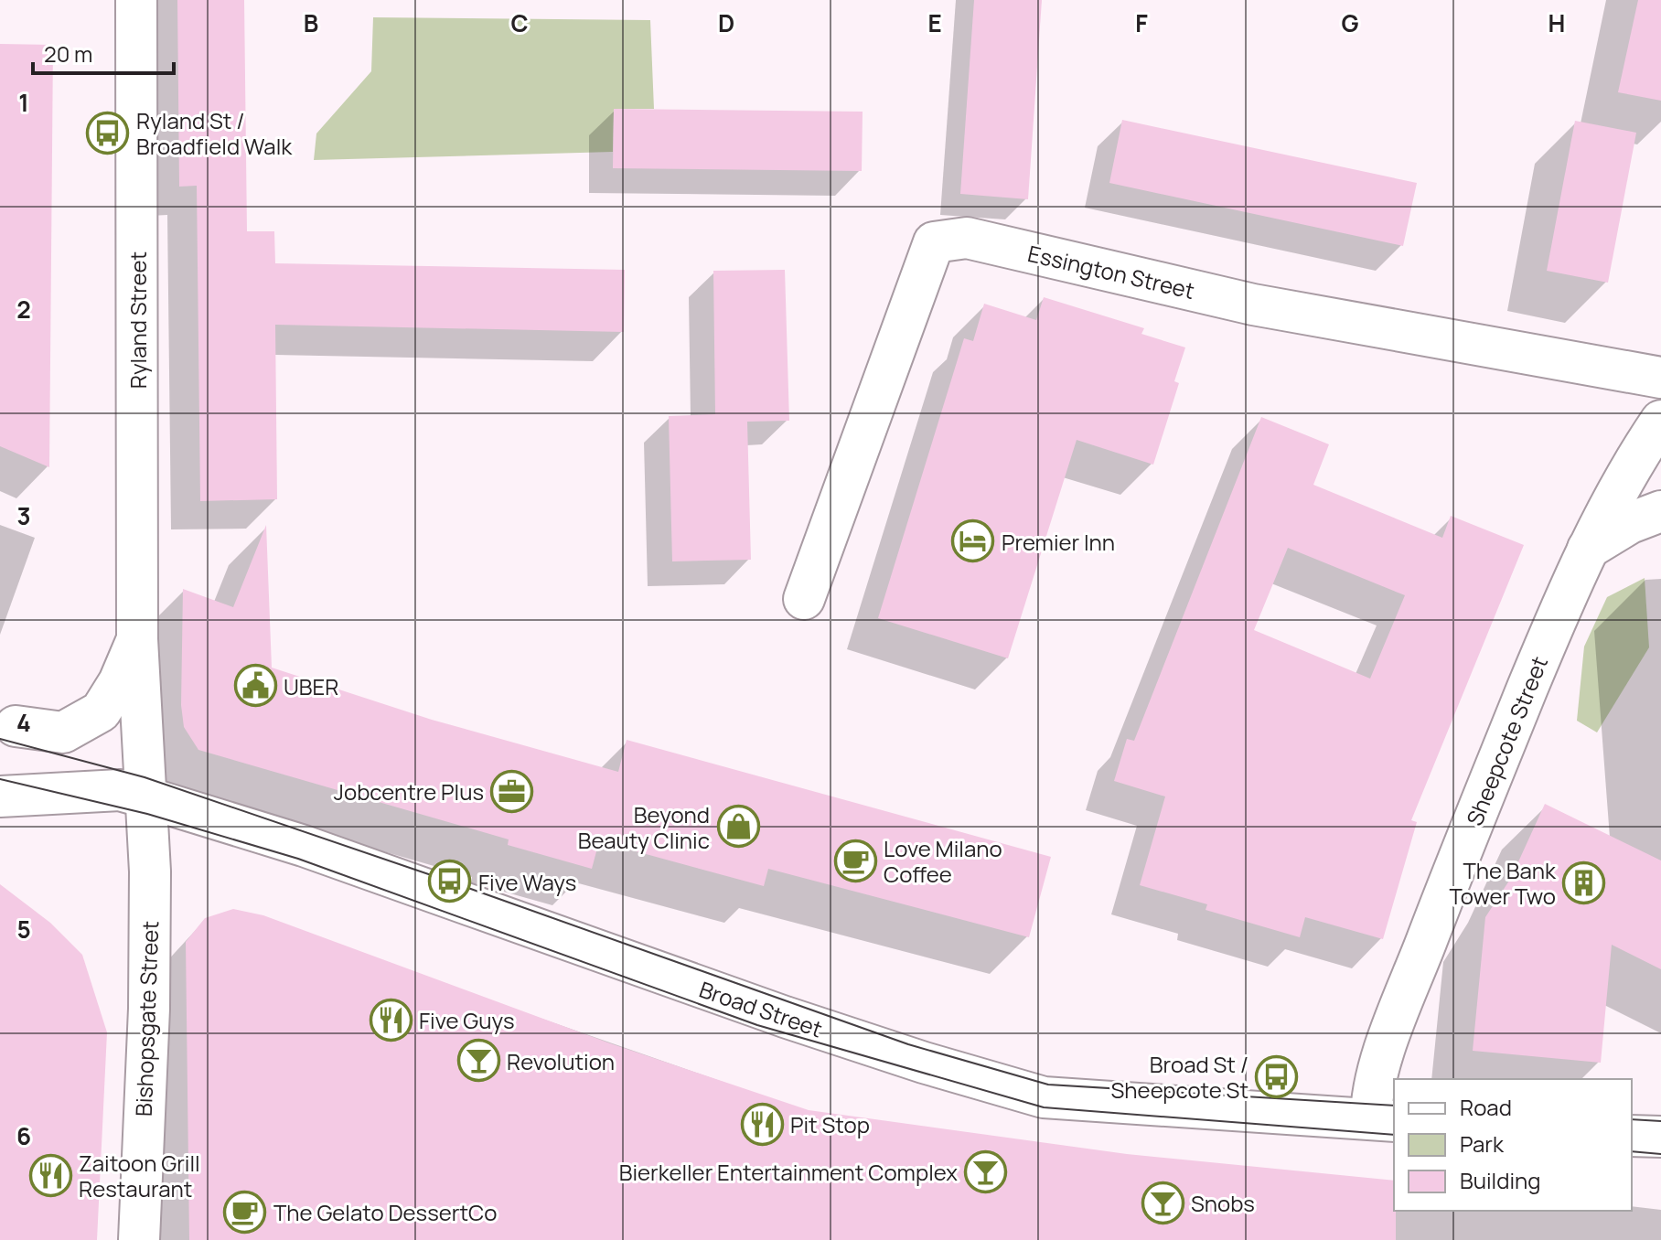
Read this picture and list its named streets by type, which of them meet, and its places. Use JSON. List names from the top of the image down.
{
  "streets": {
    "street": [
      "Essington Street",
      "Ryland Street",
      "Sheepcote Street",
      "Broad Street",
      "Bishopsgate Street"
    ]
  },
  "crossings": [
    ["Ryland Street", "Broad Street"],
    ["Ryland Street", "Bishopsgate Street"],
    ["Sheepcote Street", "Broad Street"],
    ["Broad Street", "Bishopsgate Street"]
  ],
  "places": {
    "bus stop": ["Ryland St / Broadfield Walk", "Five Ways", "Broad St / Sheepcote St"],
    "hotel": ["Premier Inn"],
    "public building": ["UBER"],
    "office": ["Jobcentre Plus"],
    "shop": ["Beyond Beauty Clinic"],
    "cafe": ["Love Milano Coffee", "The Gelato DessertCo"],
    "building": ["The Bank Tower Two"],
    "restaurant": ["Five Guys", "Pit Stop", "Zaitoon Grill Restaurant"],
    "bar": ["Revolution", "Bierkeller Entertainment Complex", "Snobs"]
  },
  "legend": ["Road", "Park", "Building"],
  "scale_bar": "20 m",
  "grid": {
    "columns": [
      "B",
      "C",
      "D",
      "E",
      "F",
      "G",
      "H"
    ],
    "rows": [
      "1",
      "2",
      "3",
      "4",
      "5",
      "6"
    ]
  }
}
